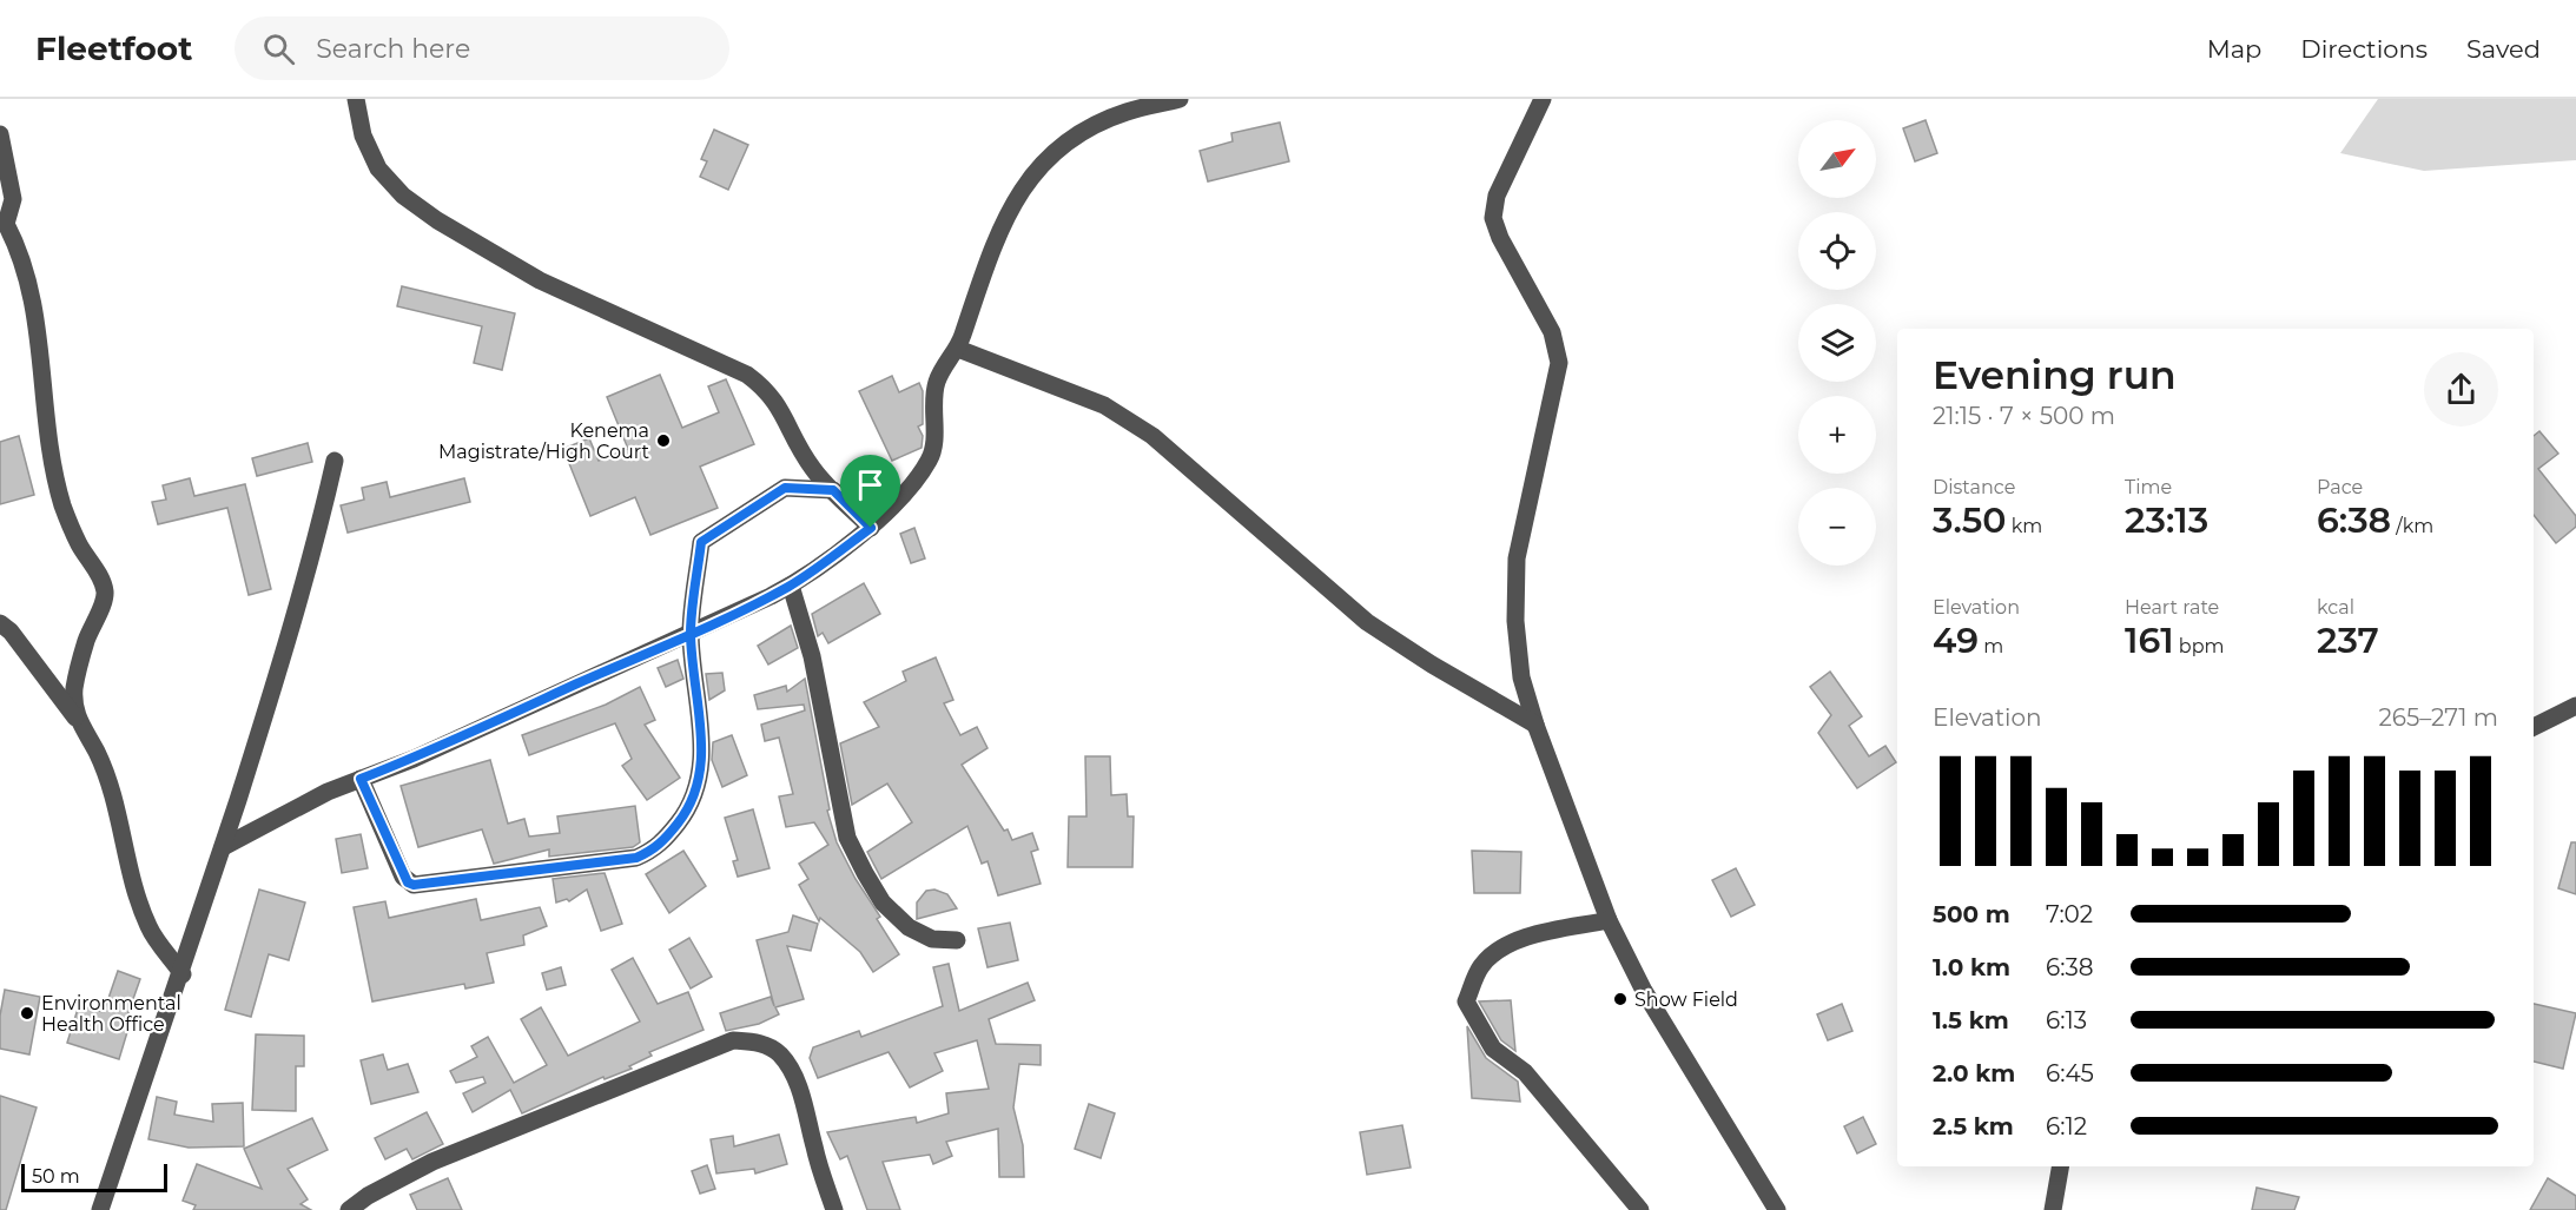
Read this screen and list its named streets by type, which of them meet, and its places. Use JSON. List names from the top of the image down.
{
  "places": ["Kenema Magistrate/High Court", "Show Field", "Environmental Health Office"],
  "scale_bar": "50 m",
  "north": "top right",
  "page": {
    "header": "Fleetfoot",
    "search": "Search here",
    "nav": ["Map", "Directions", "Saved"],
    "map_buttons": ["+", "−"],
    "heading": ["Evening run", "21:15 · 7 × 500 m"],
    "stats": [
      ["Distance", "3.50 km"],
      ["Time", "23:13"],
      ["Pace", "6:38 /km"],
      ["Elevation", "49 m"],
      ["Heart rate", "161 bpm"],
      ["kcal", "237"]
    ],
    "chart": ["Elevation", "265–271 m"],
    "list": [
      {
        "name": "500 m",
        "note": "7:02"
      },
      {
        "name": "1.0 km",
        "note": "6:38"
      },
      {
        "name": "1.5 km",
        "note": "6:13"
      },
      {
        "name": "2.0 km",
        "note": "6:45"
      },
      {
        "name": "2.5 km",
        "note": "6:12"
      }
    ],
    "scale": "50 m"
  }
}
